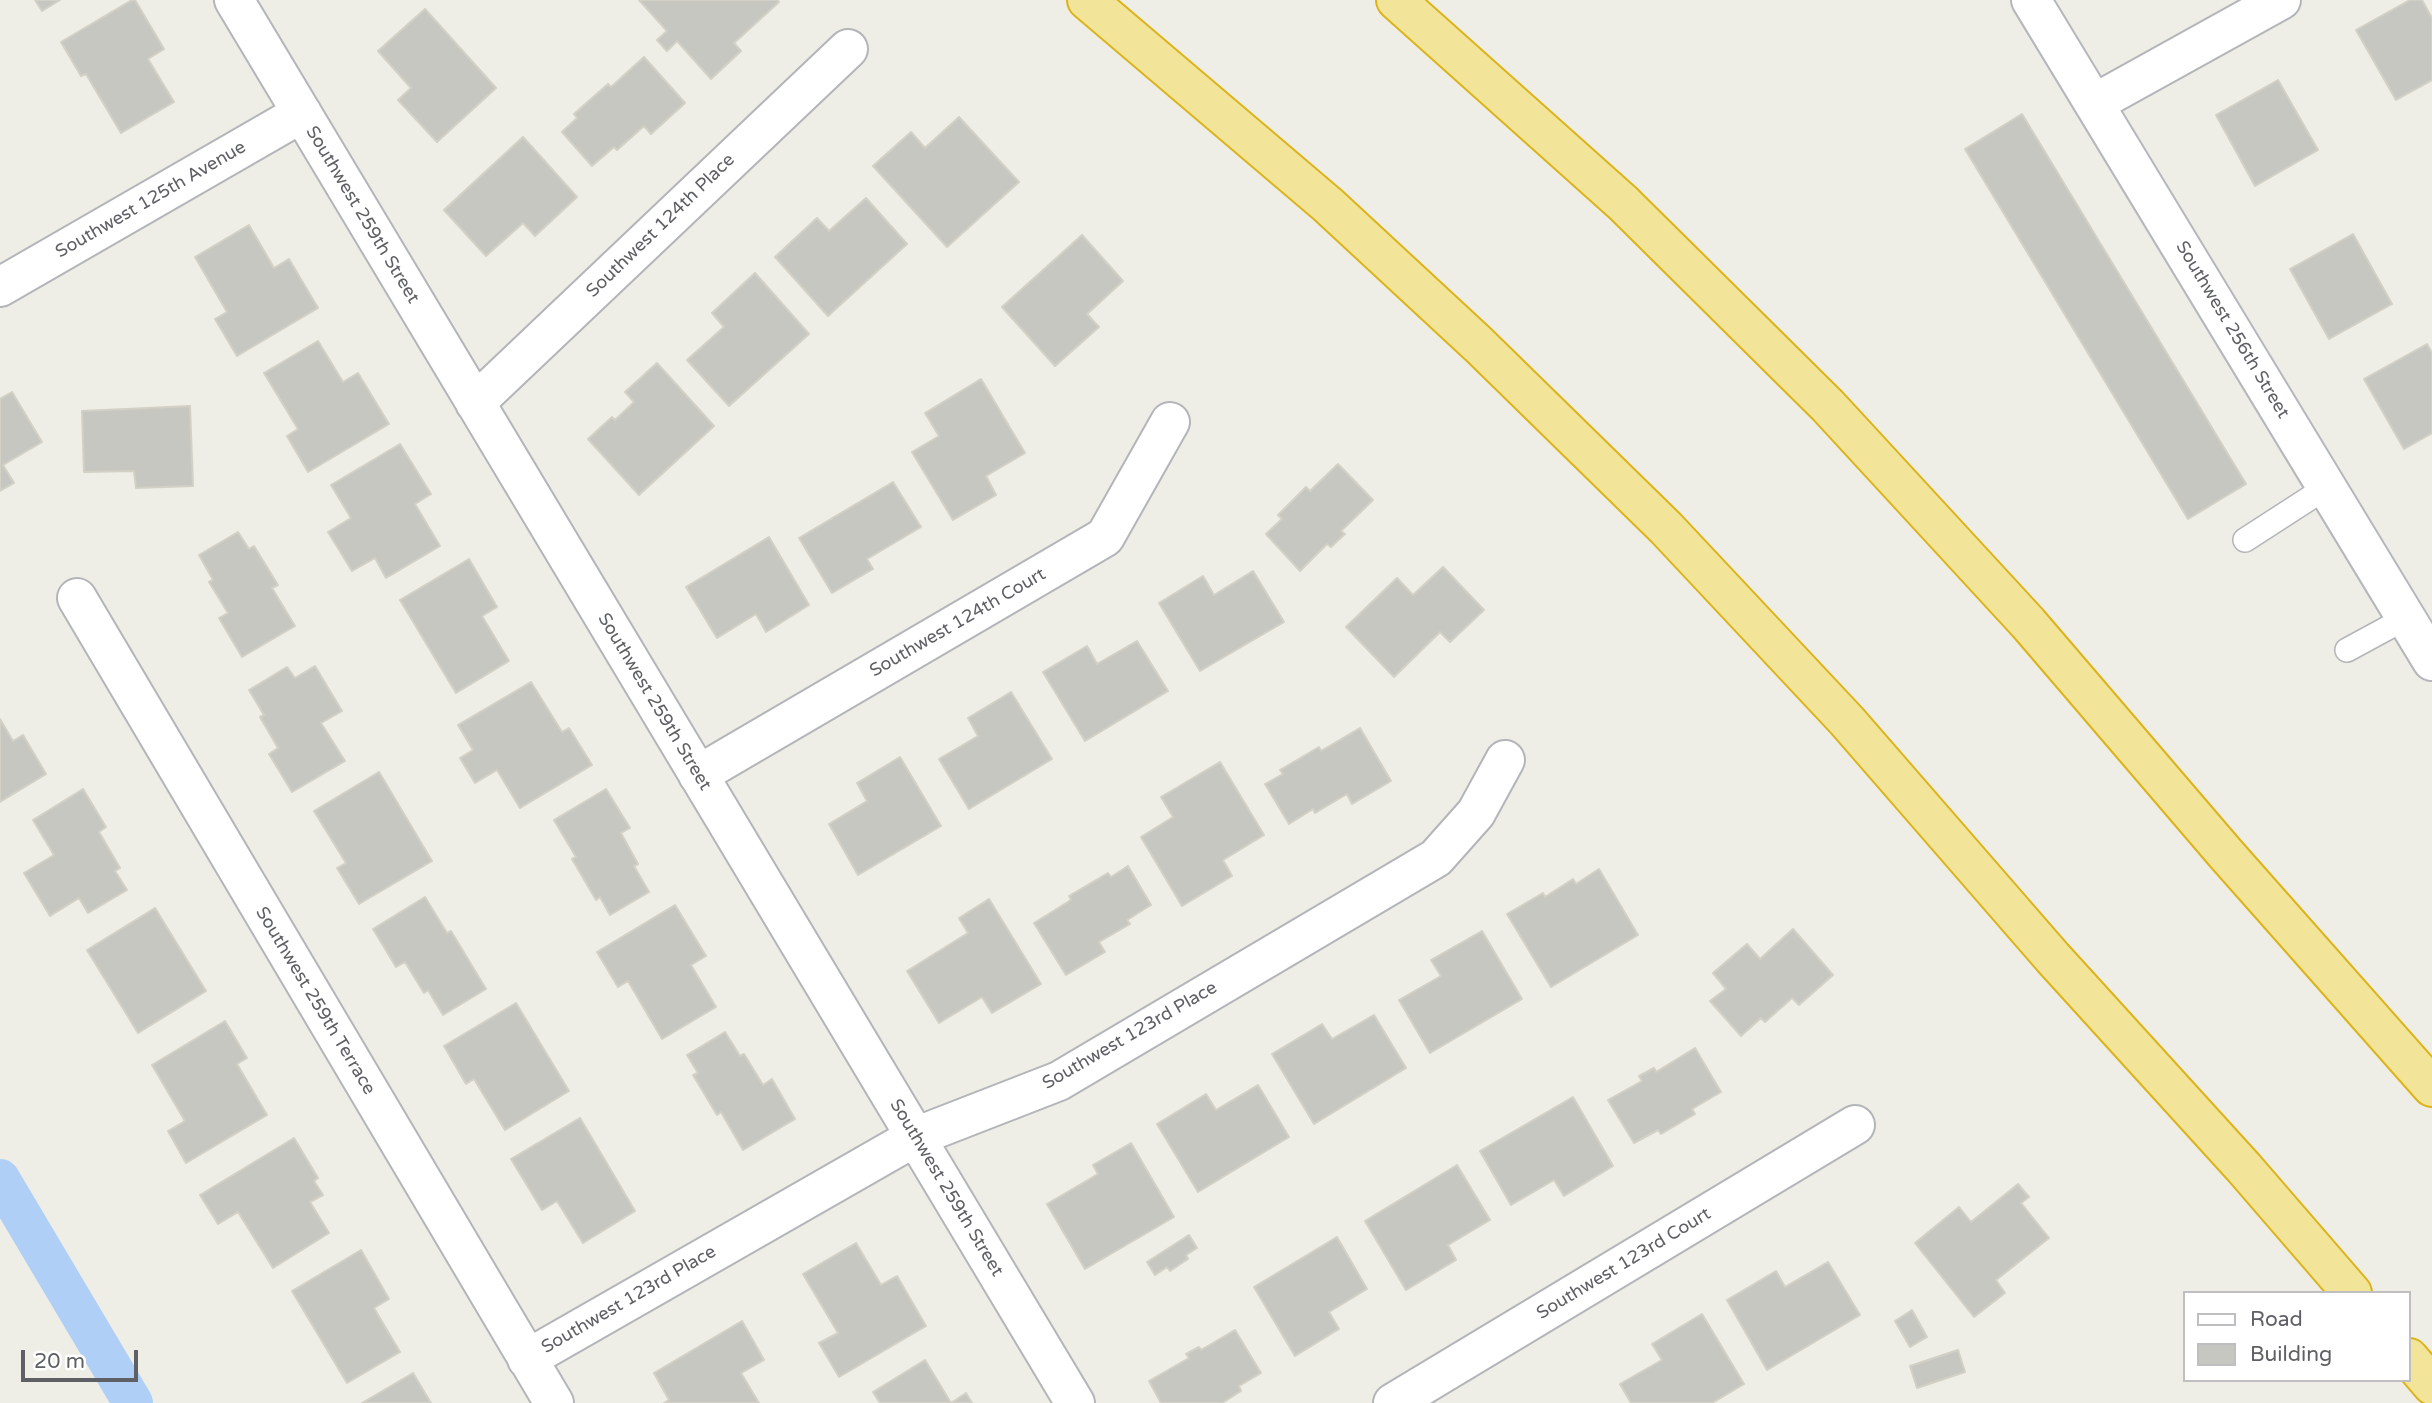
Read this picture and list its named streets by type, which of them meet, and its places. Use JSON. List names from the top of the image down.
{
  "streets": {
    "street": [
      "Southwest 125th Avenue",
      "Southwest 259th Street",
      "Southwest 124th Place",
      "Southwest 256th Street",
      "Southwest 124th Court",
      "Southwest 259th Terrace",
      "Southwest 123rd Place",
      "Southwest 123rd Court"
    ]
  },
  "crossings": [
    ["Southwest 125th Avenue", "Southwest 259th Street"],
    ["Southwest 259th Street", "Southwest 124th Place"],
    ["Southwest 259th Street", "Southwest 124th Court"],
    ["Southwest 259th Street", "Southwest 123rd Place"],
    ["Southwest 259th Terrace", "Southwest 123rd Place"]
  ],
  "legend": ["Road", "Building"],
  "scale_bar": "20 m"
}
